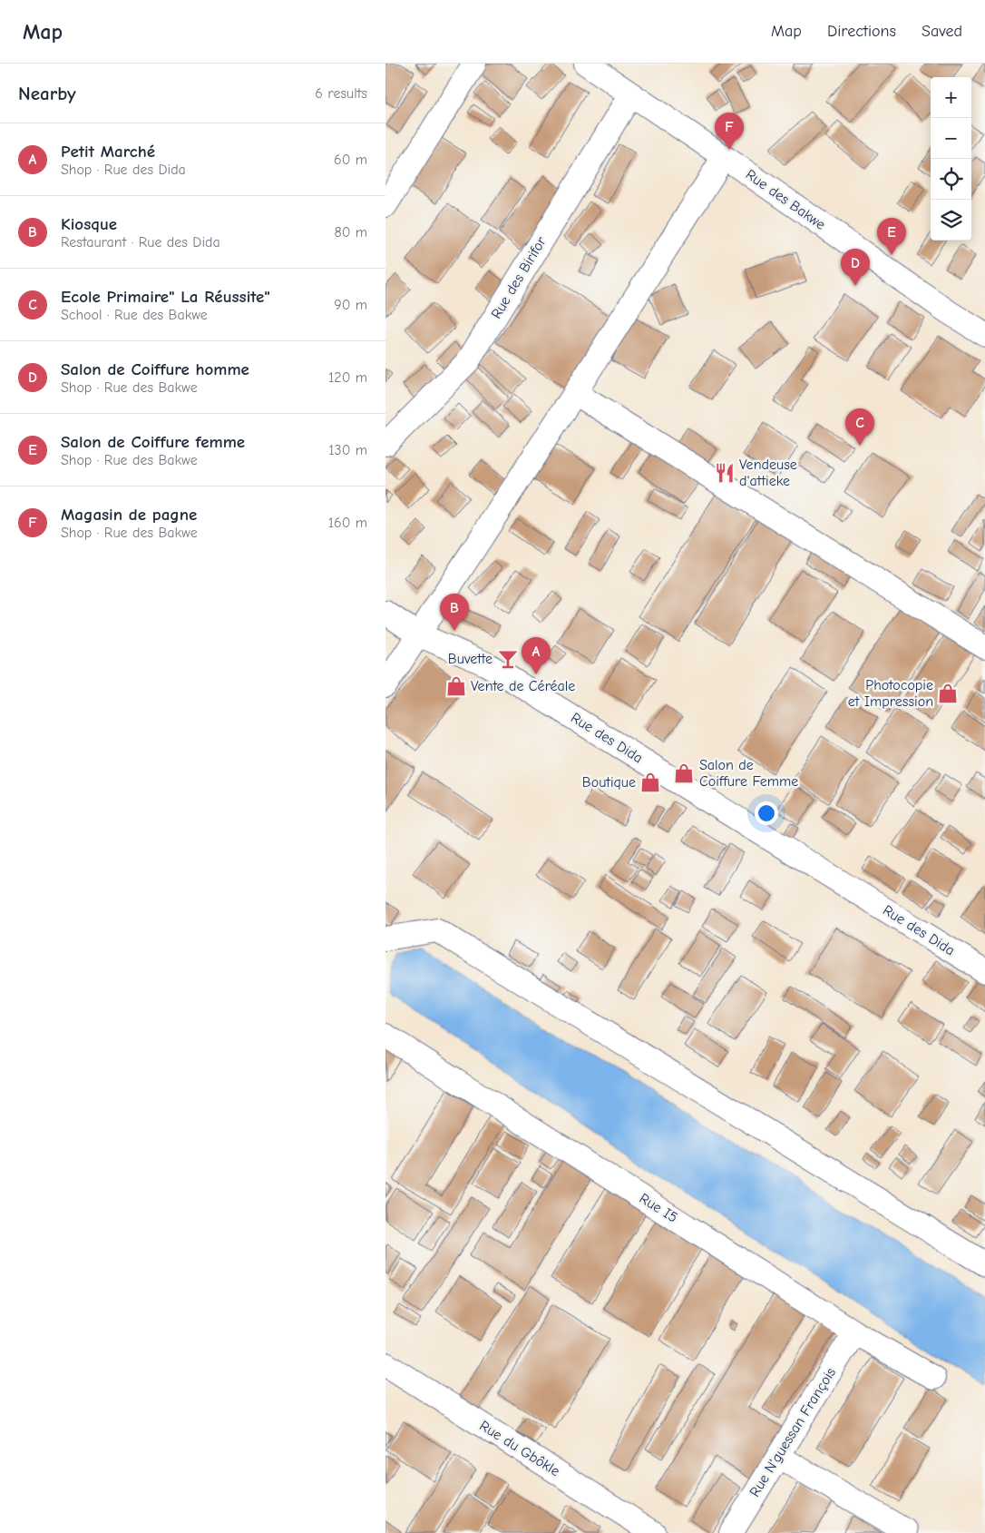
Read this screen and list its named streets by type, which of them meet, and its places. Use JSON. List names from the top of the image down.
{
  "streets": {
    "street": [
      "Rue des Bakwe",
      "Rue des Birifor",
      "Rue des Dida",
      "Rue I5",
      "Rue N'guessan François",
      "Rue du Gbôkle"
    ]
  },
  "crossings": [
    ["Rue des Bakwe", "Rue des Birifor"],
    ["Rue I5", "Rue N'guessan François"]
  ],
  "places": {
    "restaurant": ["Vendeuse d'attieke"],
    "bar": ["Buvette"],
    "shop": [
      "Vente de Céréale",
      "Photocopie et Impression",
      "Salon de Coiffure Femme",
      "Boutique"
    ]
  },
  "page": {
    "header": "Map",
    "nav": ["Map", "Directions", "Saved"],
    "heading": ["Nearby", "6 results"],
    "map_buttons": ["+", "−"],
    "pins": [
      "F",
      "E",
      "D",
      "C",
      "B",
      "A"
    ],
    "list": [
      {
        "mark": "A",
        "name": "Petit Marché",
        "note": "Shop · Rue des Dida",
        "value": "60 m"
      },
      {
        "mark": "B",
        "name": "Kiosque",
        "note": "Restaurant · Rue des Dida",
        "value": "80 m"
      },
      {
        "mark": "C",
        "name": "Ecole Primaire\" La Réussite\"",
        "note": "School · Rue des Bakwe",
        "value": "90 m"
      },
      {
        "mark": "D",
        "name": "Salon de Coiffure homme",
        "note": "Shop · Rue des Bakwe",
        "value": "120 m"
      },
      {
        "mark": "E",
        "name": "Salon de Coiffure femme",
        "note": "Shop · Rue des Bakwe",
        "value": "130 m"
      },
      {
        "mark": "F",
        "name": "Magasin de pagne",
        "note": "Shop · Rue des Bakwe",
        "value": "160 m"
      }
    ]
  }
}
